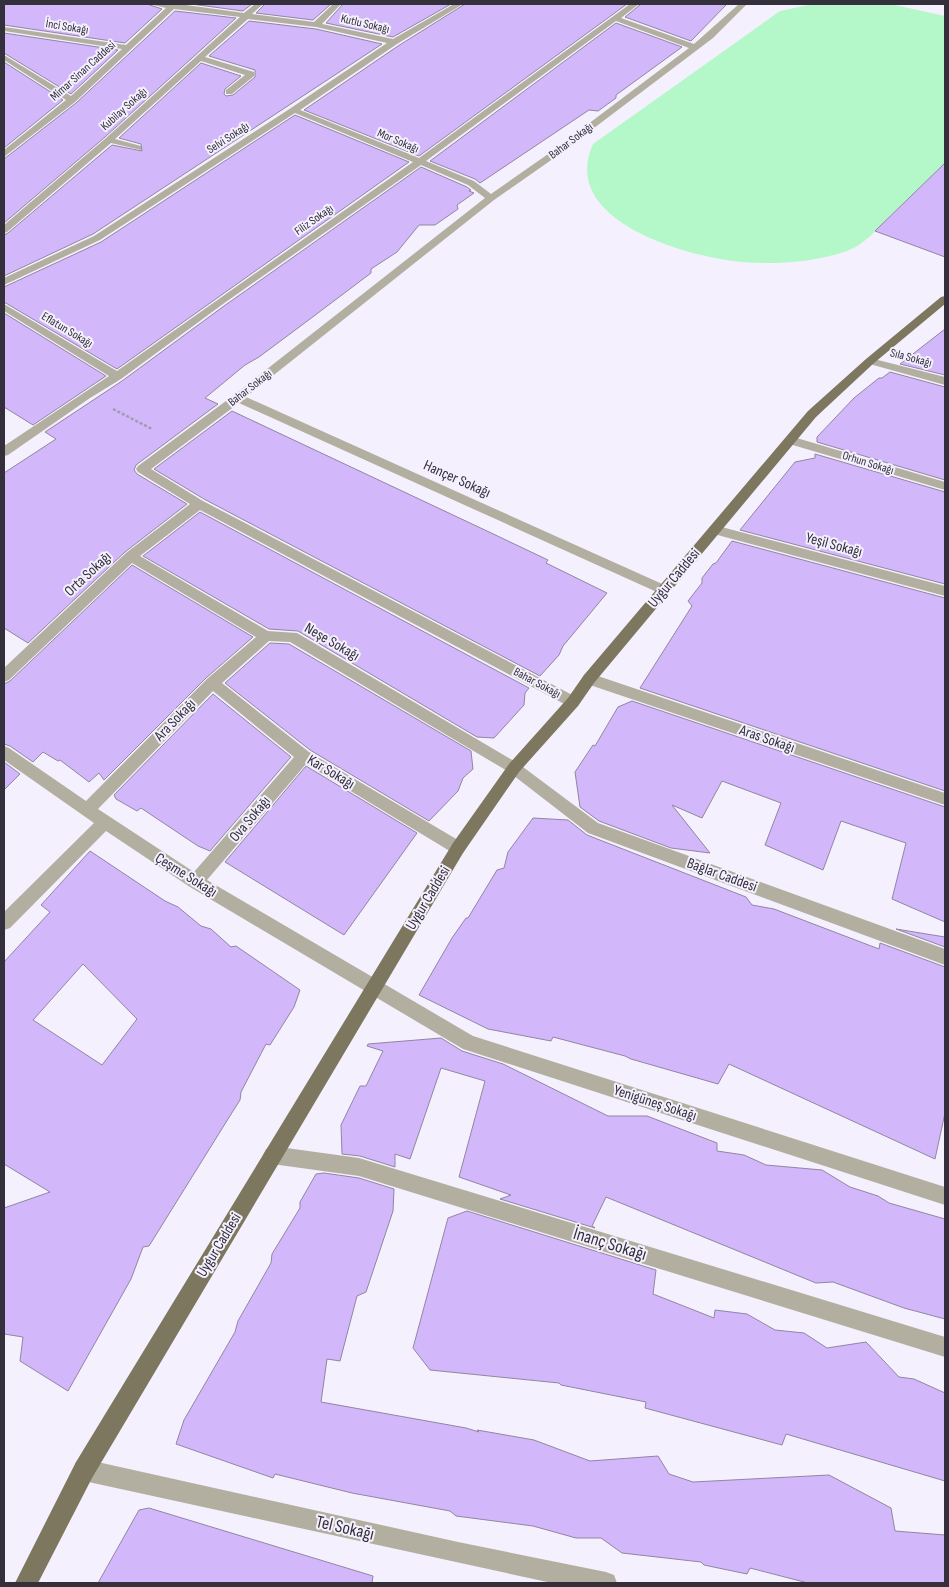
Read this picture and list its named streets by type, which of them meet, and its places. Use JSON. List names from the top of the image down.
{
  "streets": {
    "main road": ["Uygur Caddesi"],
    "street": [
      "Kutlu Sokağı",
      "İnci Sokağı",
      "Mimar Sinan Caddesi",
      "Kubilay Sokağı",
      "Selvi Sokağı",
      "Mor Sokağı",
      "Bahar Sokağı",
      "Filiz Sokağı",
      "Eflatun Sokağı",
      "Sıla Sokağı",
      "Orhun Sokağı",
      "Hançer Sokağı",
      "Yeşil Sokağı",
      "Orta Sokağı",
      "Neşe Sokağı",
      "Ara Sokağı",
      "Aras Sokağı",
      "Kar Sokağı",
      "Ova Sokağı",
      "Çeşme Sokağı",
      "Bağlar Caddesi",
      "Yenigüneş Sokağı",
      "İnanç Sokağı",
      "Tel Sokağı"
    ]
  },
  "crossings": [
    ["Kutlu Sokağı", "Mimar Sinan Caddesi"],
    ["Kutlu Sokağı", "Kubilay Sokağı"],
    ["Kutlu Sokağı", "Selvi Sokağı"],
    ["İnci Sokağı", "Mimar Sinan Caddesi"],
    ["Selvi Sokağı", "Mor Sokağı"],
    ["Mor Sokağı", "Bahar Sokağı"],
    ["Mor Sokağı", "Filiz Sokağı"],
    ["Bahar Sokağı", "Hançer Sokağı"],
    ["Bahar Sokağı", "Orta Sokağı"],
    ["Bahar Sokağı", "Uygur Caddesi"],
    ["Filiz Sokağı", "Eflatun Sokağı"],
    ["Sıla Sokağı", "Uygur Caddesi"],
    ["Orhun Sokağı", "Uygur Caddesi"],
    ["Hançer Sokağı", "Uygur Caddesi"],
    ["Yeşil Sokağı", "Uygur Caddesi"],
    ["Orta Sokağı", "Neşe Sokağı"],
    ["Uygur Caddesi", "Neşe Sokağı"],
    ["Uygur Caddesi", "Aras Sokağı"],
    ["Uygur Caddesi", "Kar Sokağı"],
    ["Uygur Caddesi", "Çeşme Sokağı"],
    ["Uygur Caddesi", "Bağlar Caddesi"],
    ["Uygur Caddesi", "Yenigüneş Sokağı"],
    ["Uygur Caddesi", "İnanç Sokağı"],
    ["Uygur Caddesi", "Tel Sokağı"],
    ["Neşe Sokağı", "Ara Sokağı"],
    ["Neşe Sokağı", "Bağlar Caddesi"],
    ["Ara Sokağı", "Kar Sokağı"],
    ["Ara Sokağı", "Çeşme Sokağı"],
    ["Kar Sokağı", "Ova Sokağı"],
    ["Ova Sokağı", "Çeşme Sokağı"],
    ["Çeşme Sokağı", "Yenigüneş Sokağı"]
  ]
}
